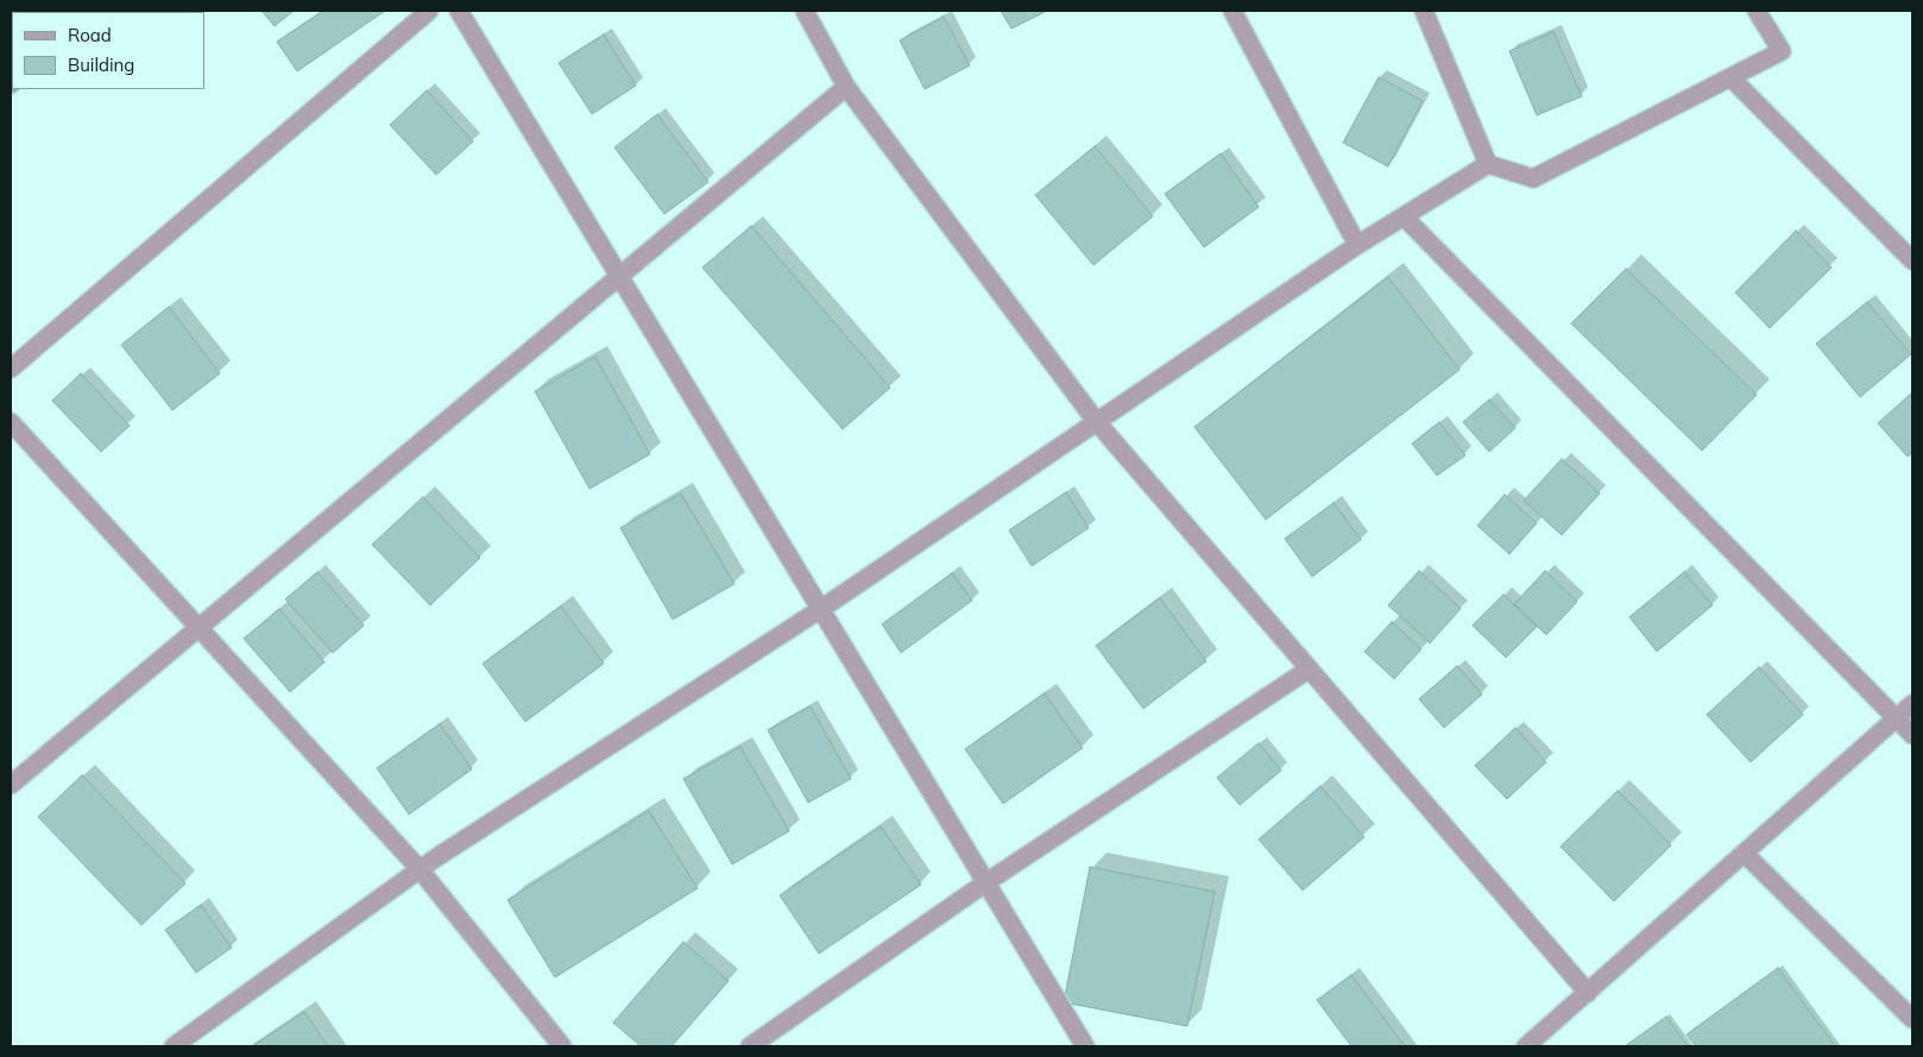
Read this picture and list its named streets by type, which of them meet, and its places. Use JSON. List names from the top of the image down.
{
  "legend": ["Road", "Building"]
}
